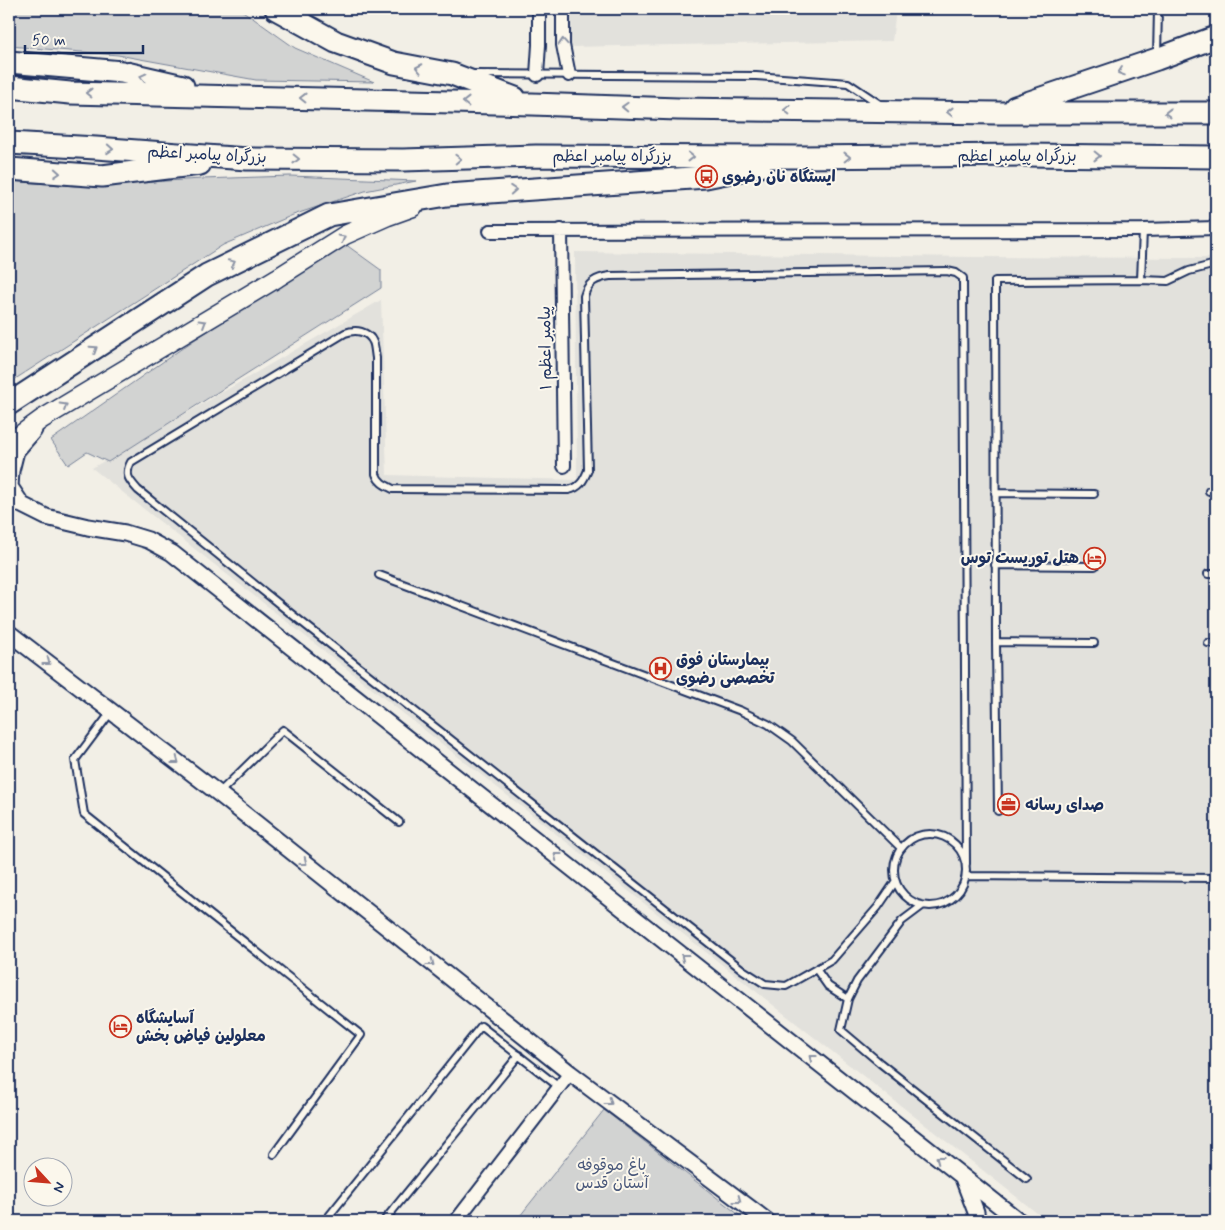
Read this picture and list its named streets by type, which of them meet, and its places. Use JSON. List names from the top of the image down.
{
  "streets": {
    "highway": ["بزرگراه پیامبر اعظم"],
    "street": ["پیامبر اعظم ۱"]
  },
  "parks": ["باغ موقوفه آستان قدس"],
  "places": {
    "bus stop": ["ایستگاه نان رضوی"],
    "hotel": ["هتل توریست توس", "آسایشگاه معلولین فیاض بخش"],
    "hospital": ["بیمارستان فوق تخصصی رضوی"],
    "office": ["صدای رسانه"]
  },
  "scale_bar": "50 m",
  "north": "bottom right"
}
